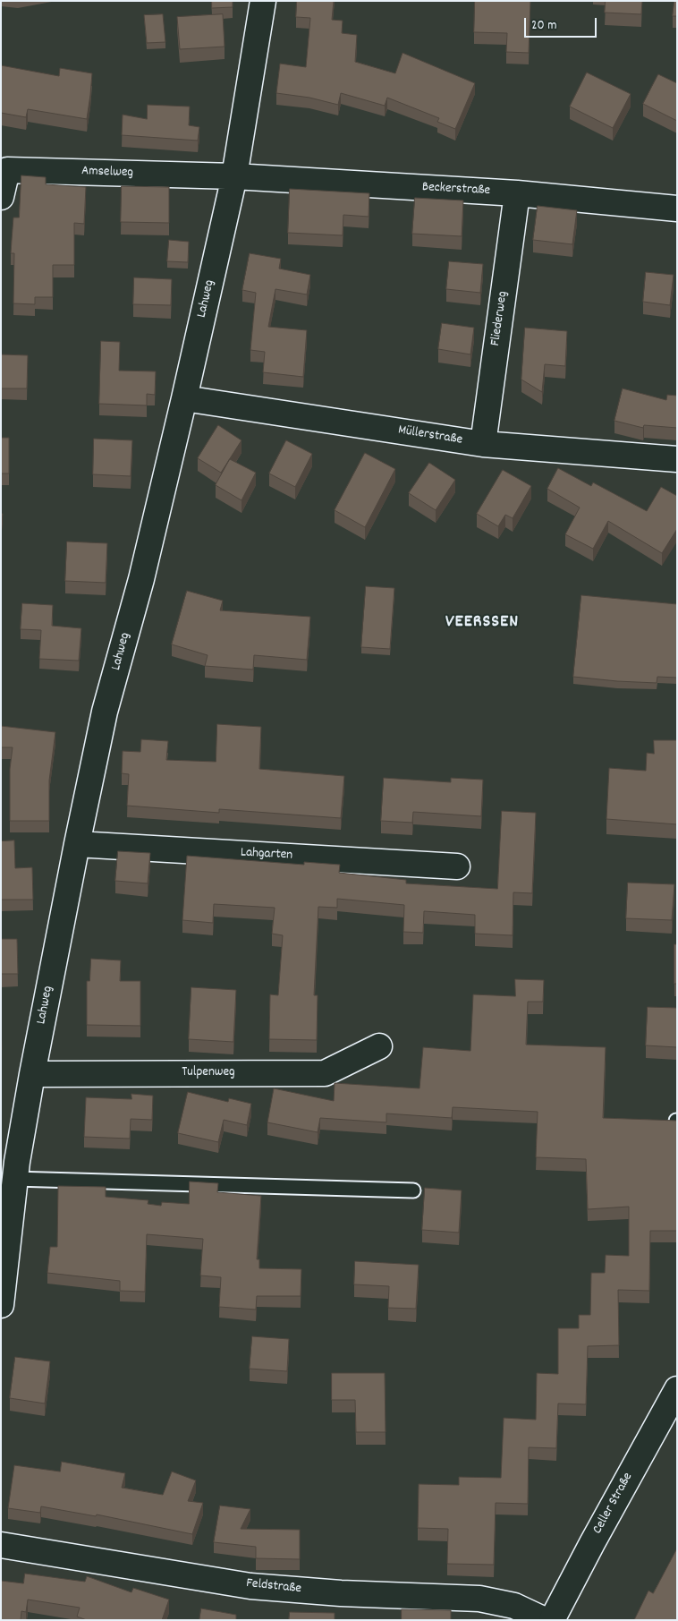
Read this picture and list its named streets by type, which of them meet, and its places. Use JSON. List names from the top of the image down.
{
  "streets": {
    "street": [
      "Amselweg",
      "Beckerstraße",
      "Lahweg",
      "Fliederweg",
      "Müllerstraße",
      "Lahgarten",
      "Tulpenweg",
      "Celler Straße",
      "Feldstraße"
    ]
  },
  "crossings": [
    ["Amselweg", "Beckerstraße"],
    ["Amselweg", "Lahweg"],
    ["Beckerstraße", "Lahweg"],
    ["Beckerstraße", "Fliederweg"],
    ["Lahweg", "Müllerstraße"],
    ["Lahweg", "Lahgarten"],
    ["Lahweg", "Tulpenweg"],
    ["Fliederweg", "Müllerstraße"]
  ],
  "districts": ["VEERSSEN"],
  "scale_bar": "20 m"
}
